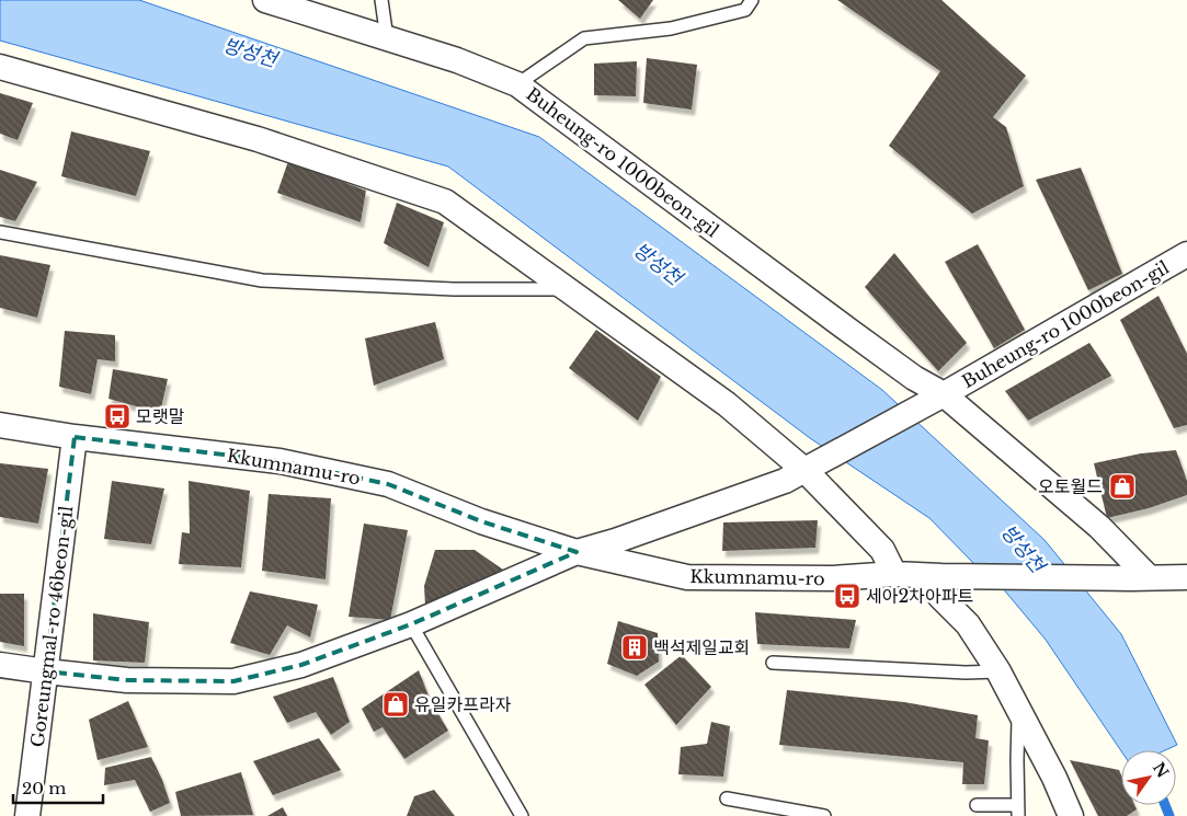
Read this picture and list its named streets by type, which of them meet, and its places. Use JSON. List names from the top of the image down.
{
  "streets": {
    "street": ["Buheung-ro 1000beon-gil", "Kkumnamu-ro", "Goreungmal-ro 46beon-gil"]
  },
  "crossings": [
    ["Kkumnamu-ro", "Goreungmal-ro 46beon-gil"]
  ],
  "water": ["방성천"],
  "places": {
    "bus stop": ["모랫말", "세아2차아파트"],
    "shop": ["오토월드", "유일카프라자"],
    "building": ["백석제일교회"]
  },
  "scale_bar": "20 m",
  "north": "top right"
}
